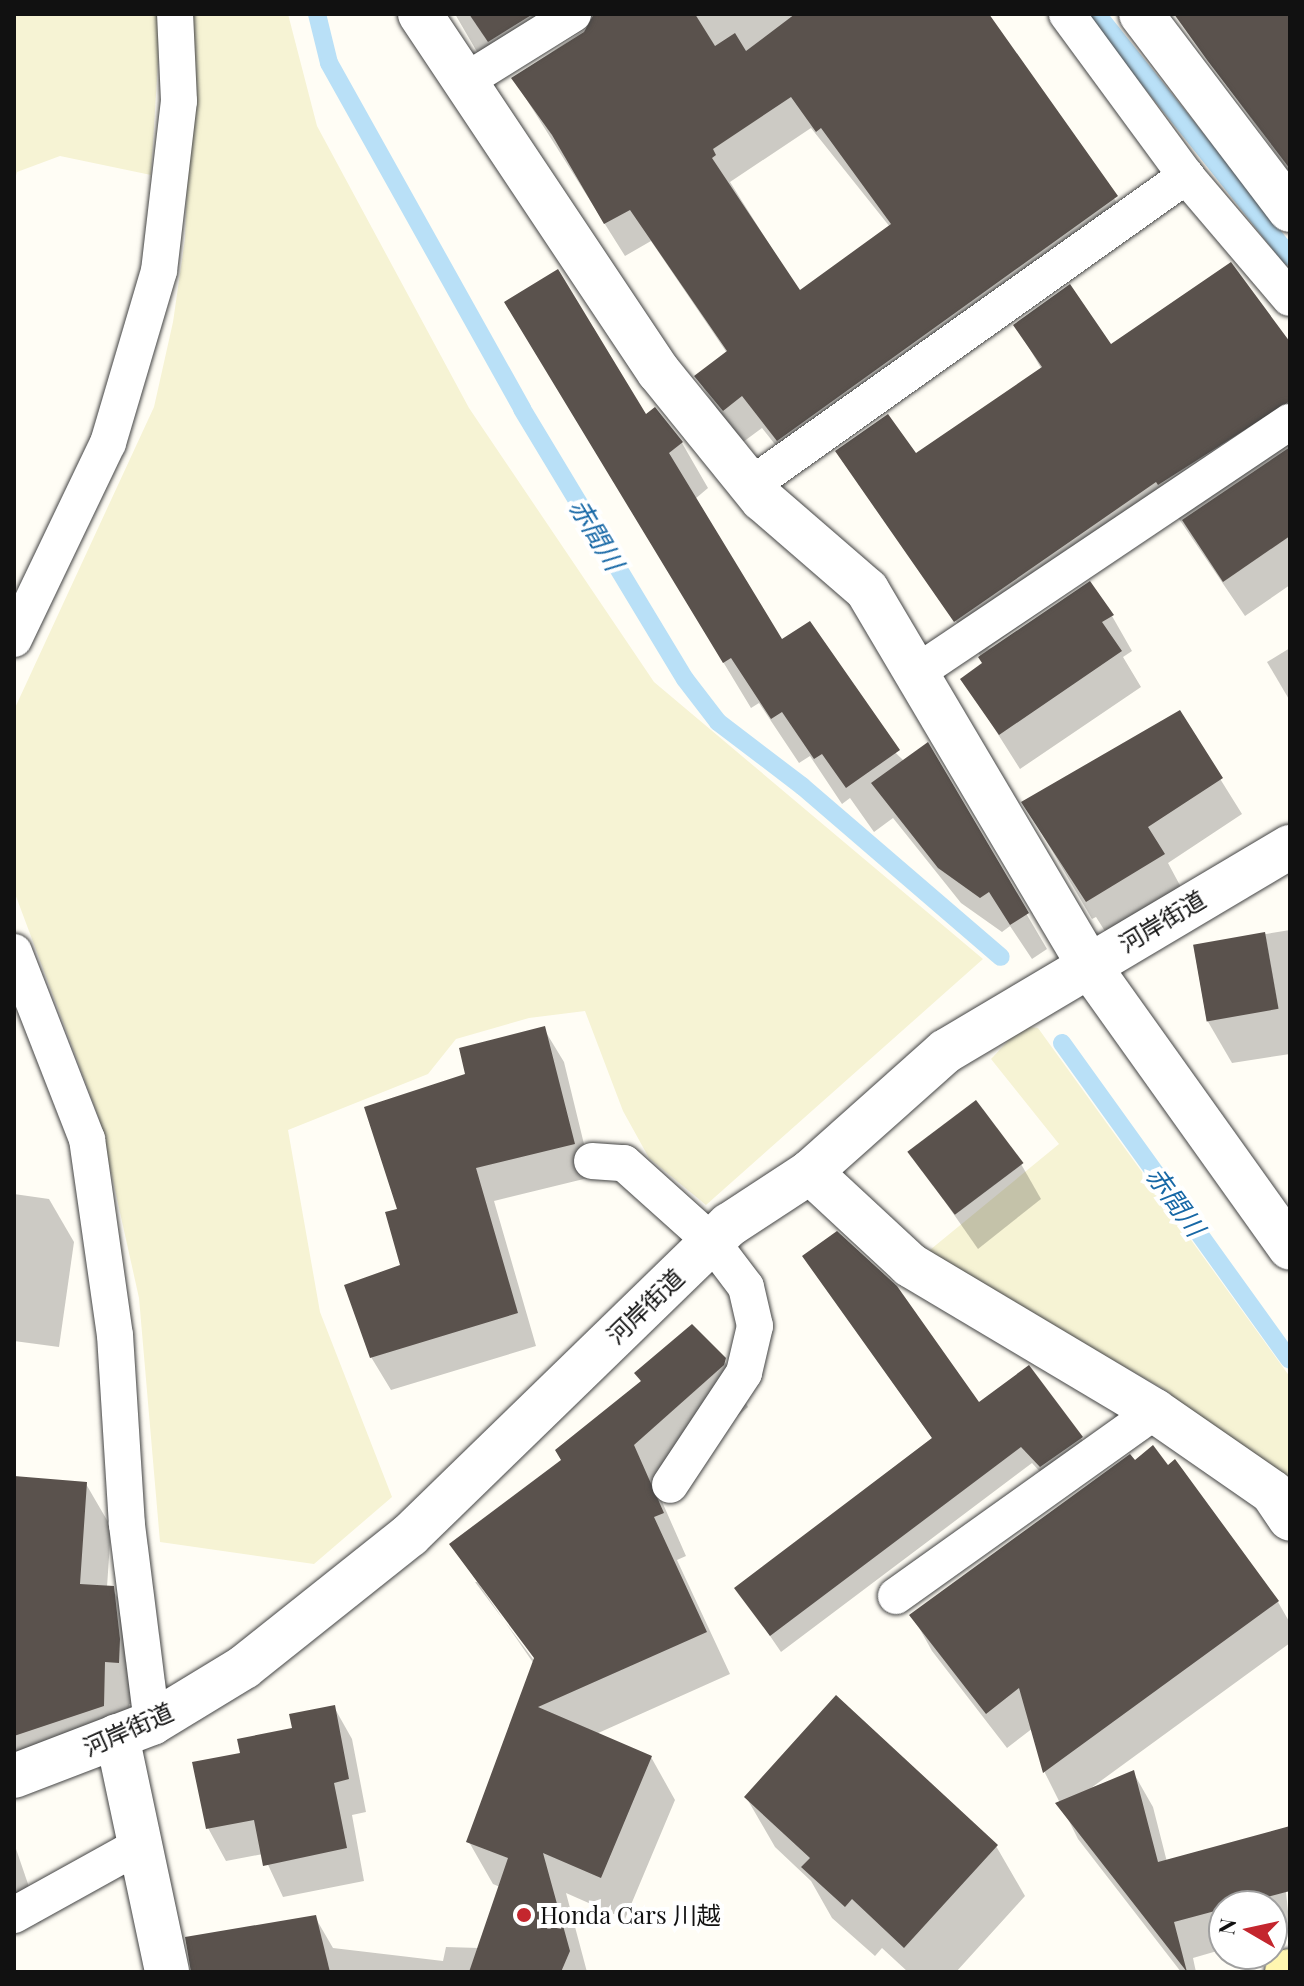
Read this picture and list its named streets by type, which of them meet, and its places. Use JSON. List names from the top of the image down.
{
  "streets": {
    "street": ["河岸街道"]
  },
  "water": ["赤間川"],
  "places": ["Honda Cars 川越"],
  "north": "left"
}
